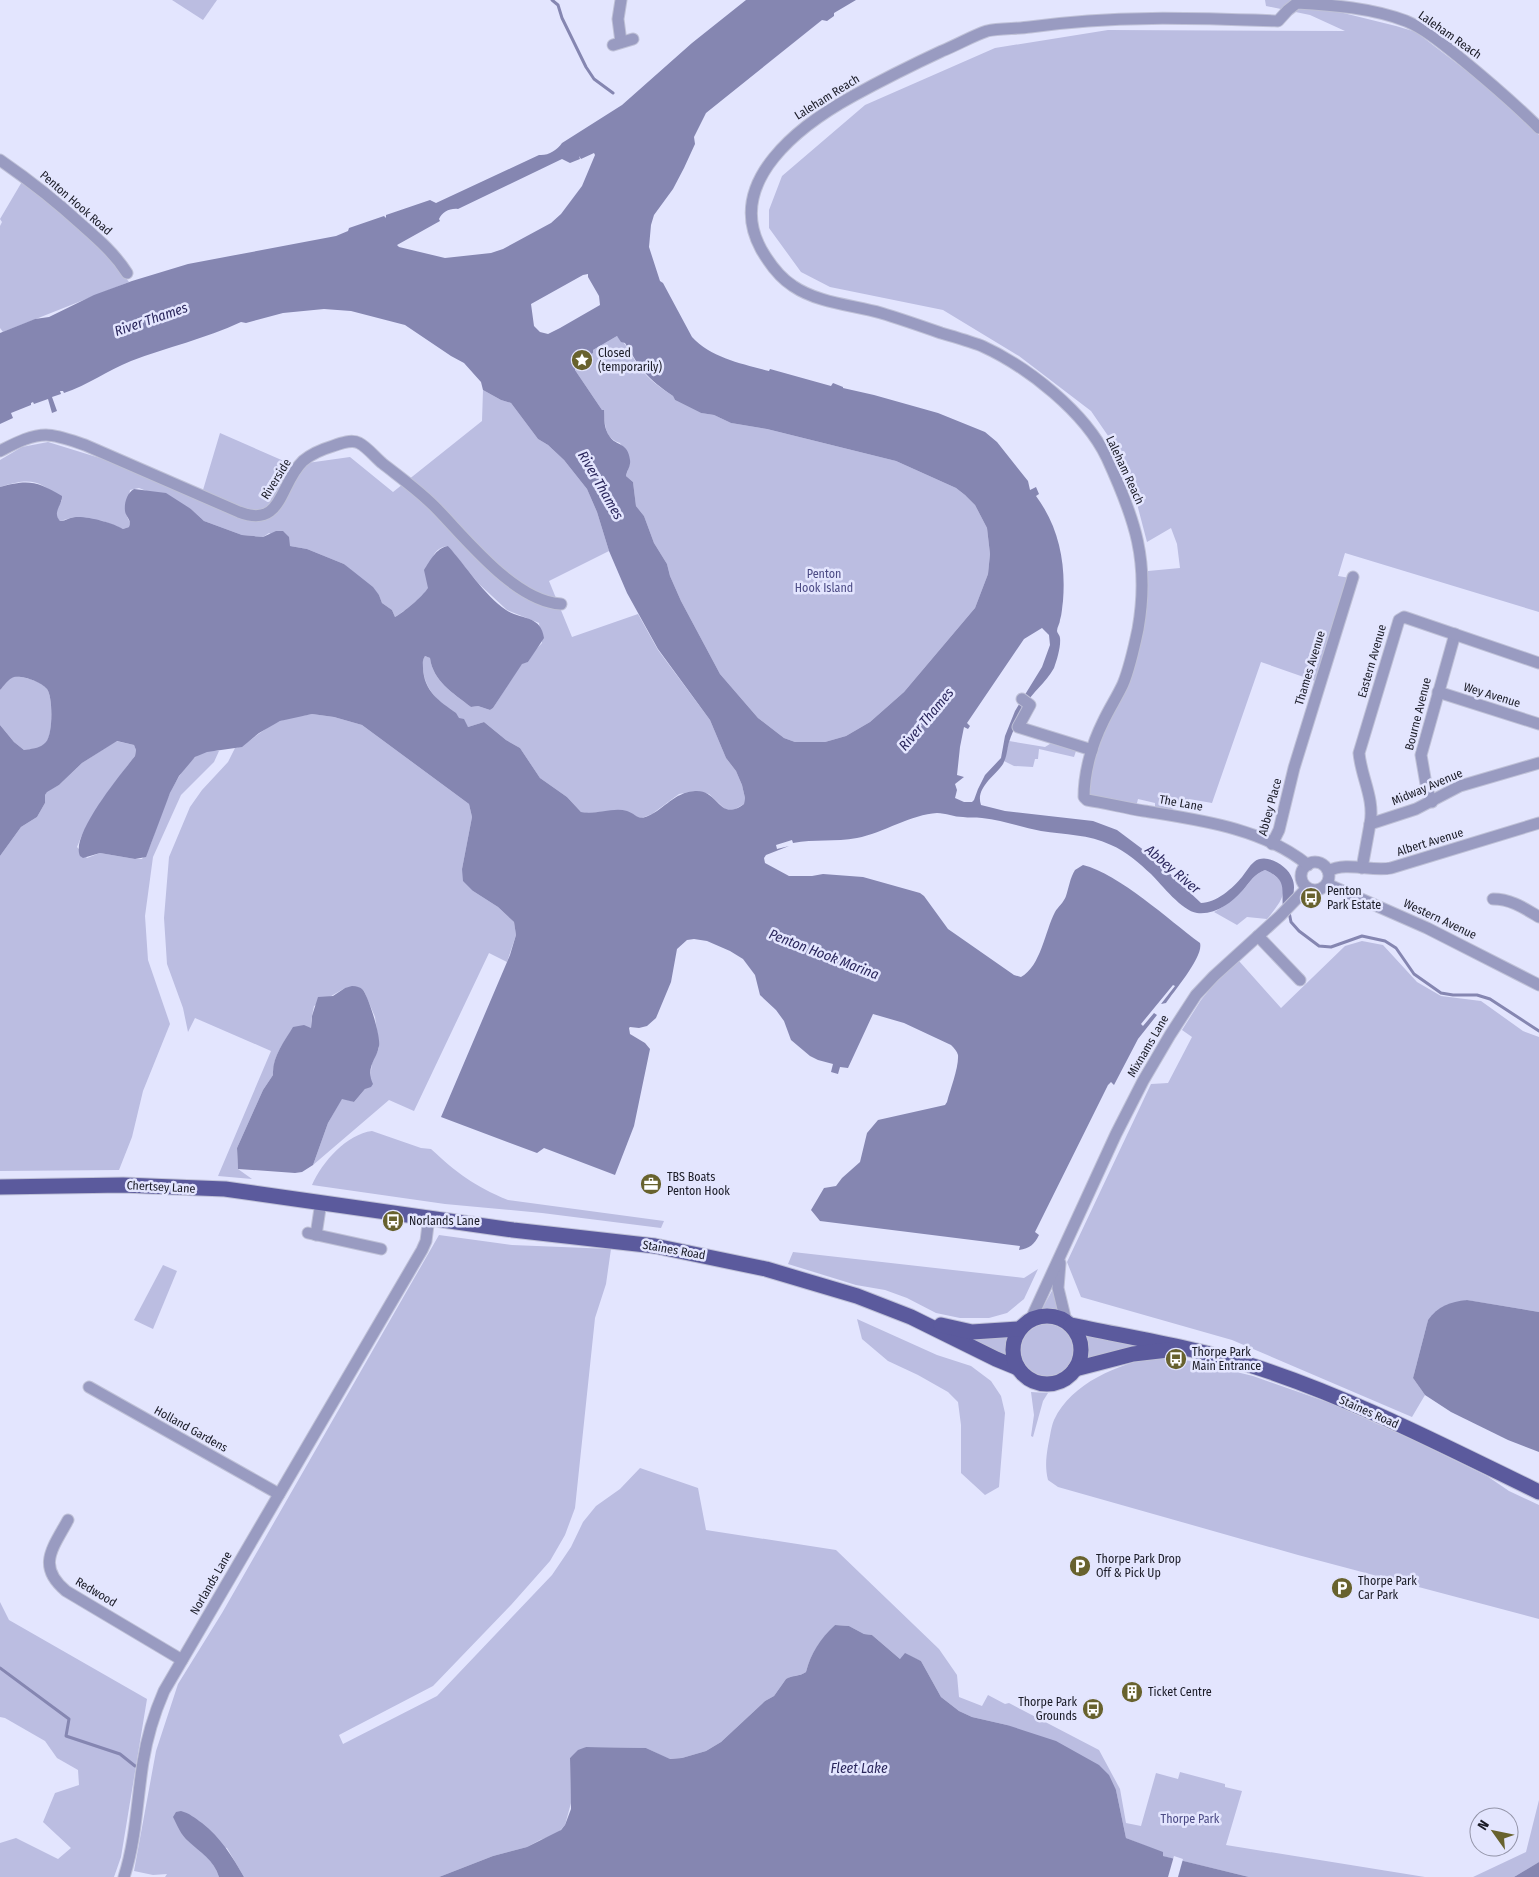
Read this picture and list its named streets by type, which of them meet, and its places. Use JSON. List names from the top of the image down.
{
  "streets": {
    "main road": ["Chertsey Lane", "Staines Road"],
    "street": [
      "Laleham Reach",
      "Penton Hook Road",
      "Riverside",
      "Eastern Avenue",
      "Thames Avenue",
      "Wey Avenue",
      "Bourne Avenue",
      "Midway Avenue",
      "The Lane",
      "Abbey Place",
      "Albert Avenue",
      "Western Avenue",
      "Mixnams Lane",
      "Holland Gardens",
      "Norlands Lane",
      "Redwood"
    ]
  },
  "crossings": [
    ["Laleham Reach", "The Lane"],
    ["Eastern Avenue", "Bourne Avenue"],
    ["Eastern Avenue", "Midway Avenue"],
    ["Thames Avenue", "Abbey Place"],
    ["Wey Avenue", "Bourne Avenue"],
    ["Bourne Avenue", "Midway Avenue"],
    ["The Lane", "Abbey Place"],
    ["Abbey Place", "Albert Avenue"],
    ["Abbey Place", "Western Avenue"],
    ["Abbey Place", "Mixnams Lane"],
    ["Albert Avenue", "Western Avenue"],
    ["Albert Avenue", "Mixnams Lane"],
    ["Western Avenue", "Mixnams Lane"],
    ["Mixnams Lane", "Staines Road"],
    ["Chertsey Lane", "Staines Road"],
    ["Chertsey Lane", "Norlands Lane"],
    ["Staines Road", "Norlands Lane"],
    ["Holland Gardens", "Norlands Lane"],
    ["Norlands Lane", "Redwood"]
  ],
  "water": [
    "River Thames",
    "Abbey River",
    "Penton Hook Marina",
    "Fleet Lake"
  ],
  "parks": ["Penton Hook Island", "Thorpe Park"],
  "places": {
    "place": ["Closed (temporarily)"],
    "bus stop": [
      "Penton Park Estate",
      "Norlands Lane",
      "Thorpe Park Main Entrance",
      "Thorpe Park Grounds"
    ],
    "office": ["TBS Boats Penton Hook"],
    "parking": ["Thorpe Park Drop Off & Pick Up", "Thorpe Park Car Park"],
    "building": ["Ticket Centre"]
  },
  "north": "top left"
}
